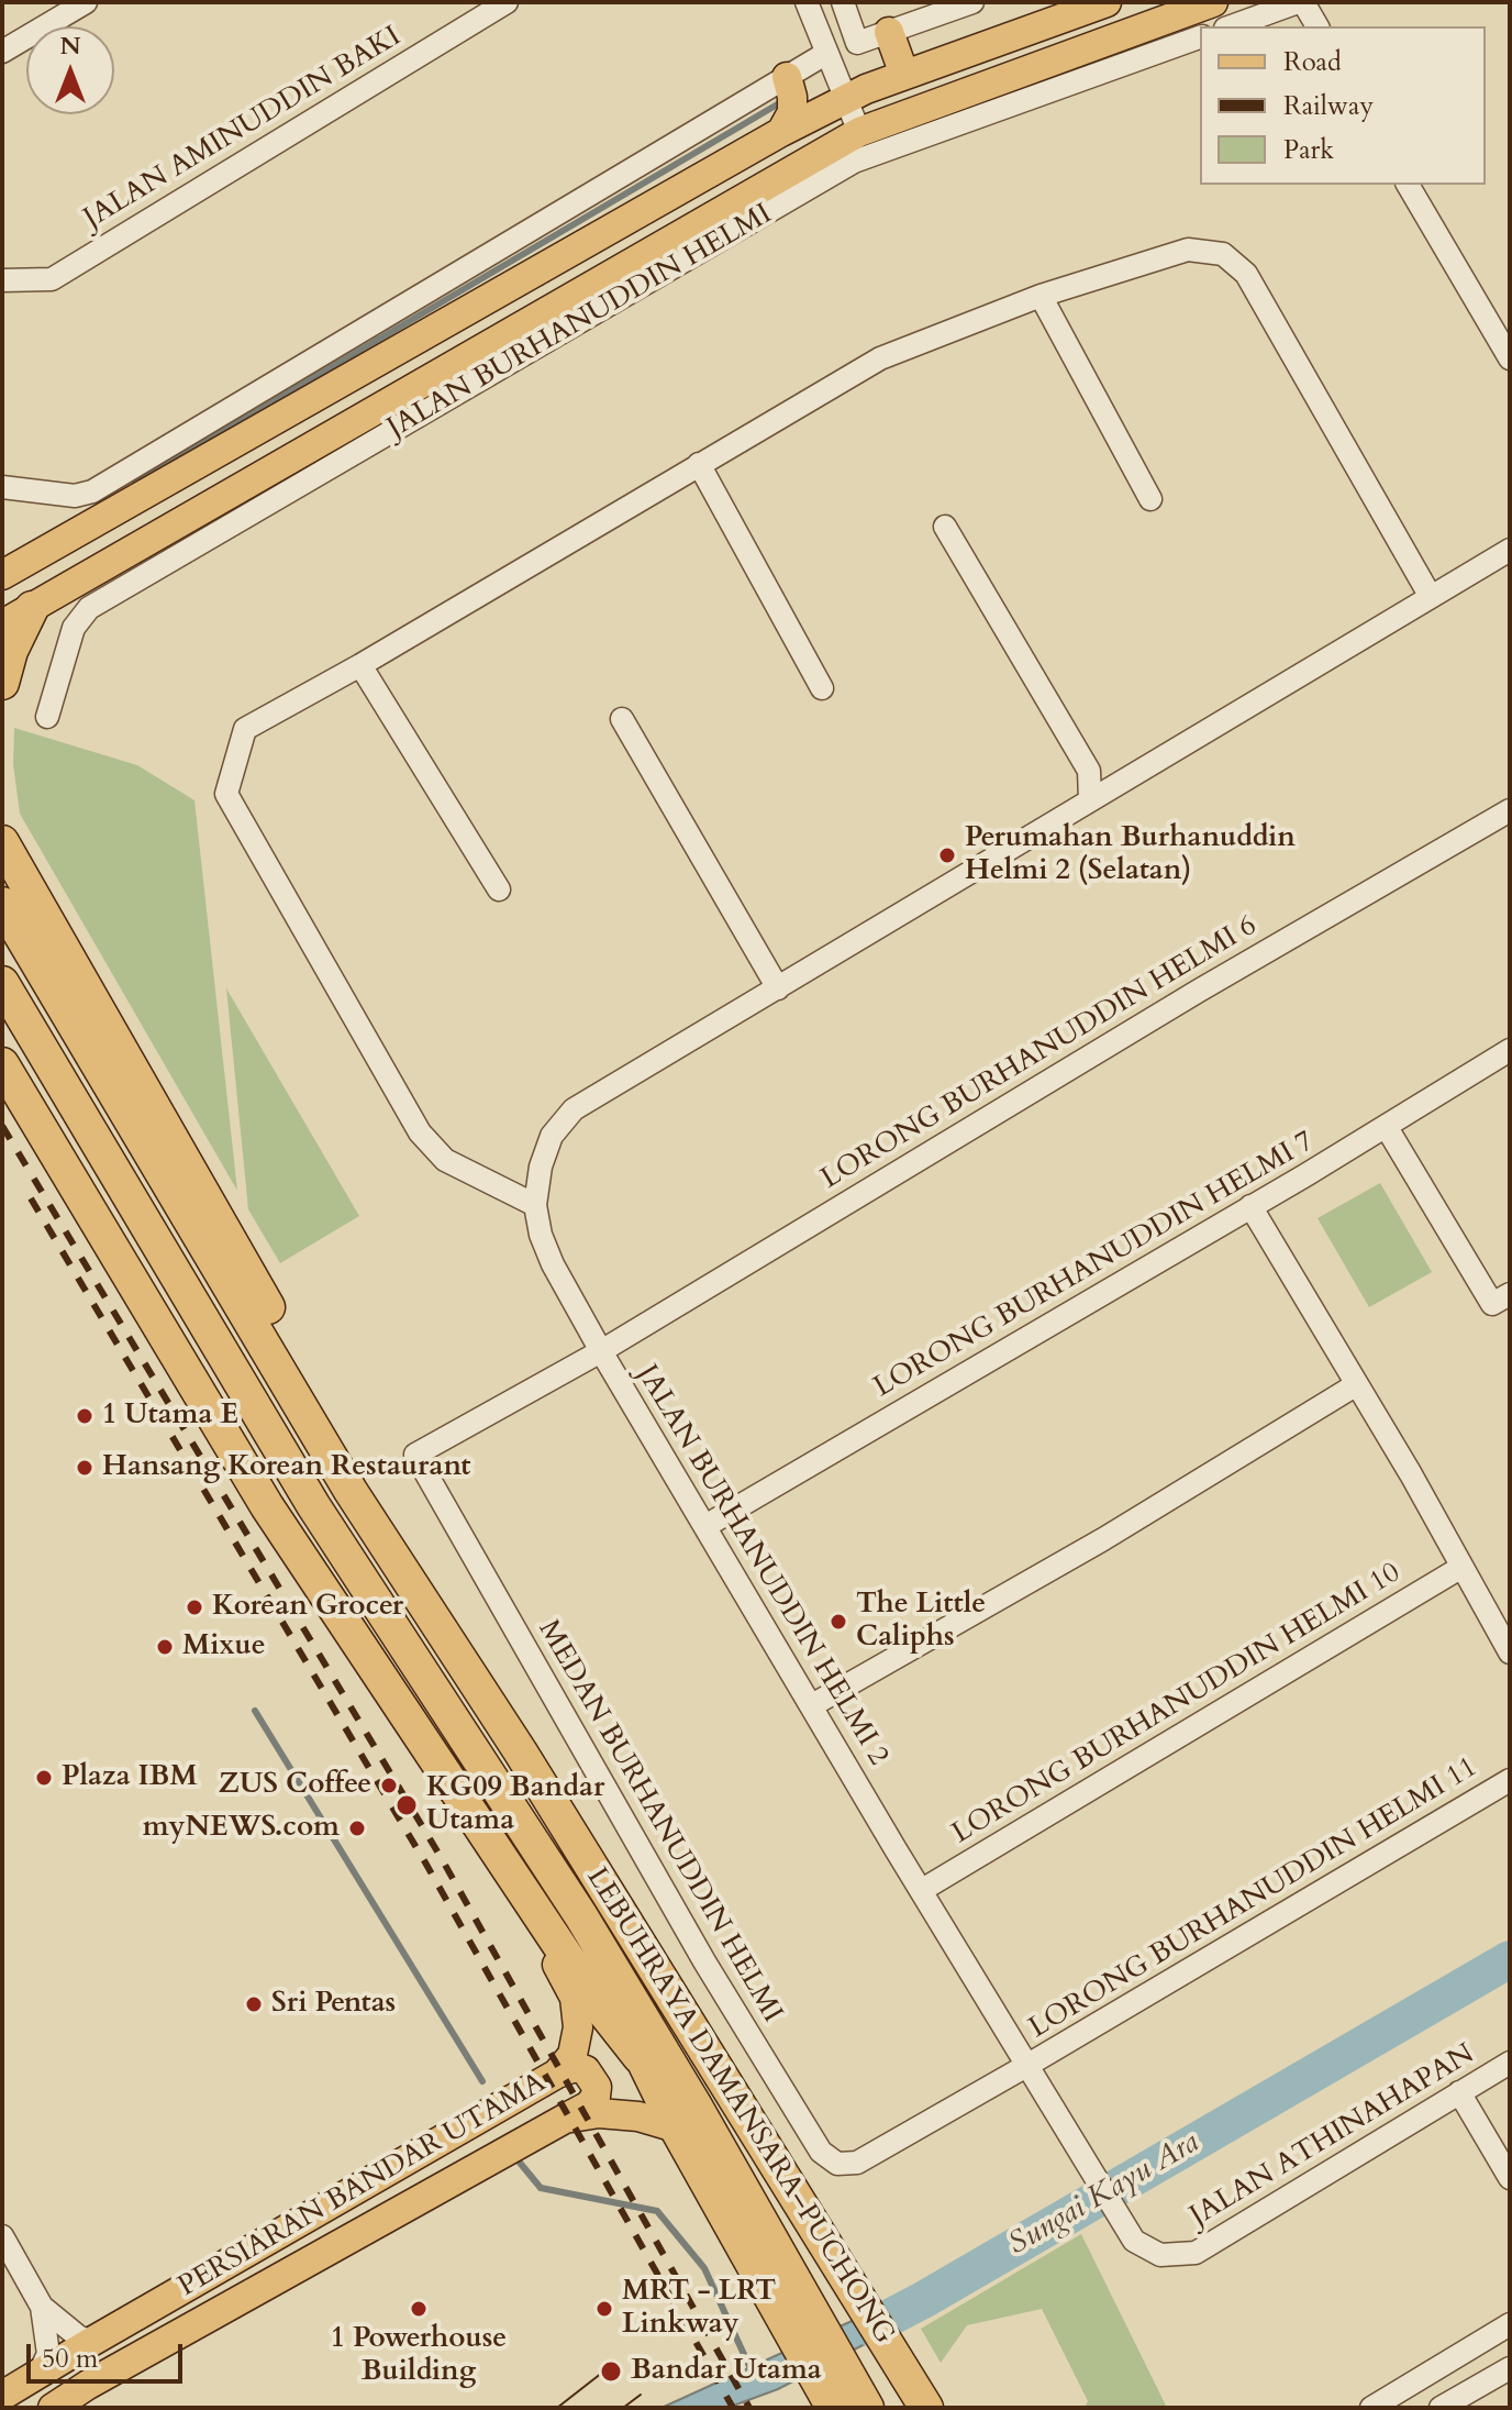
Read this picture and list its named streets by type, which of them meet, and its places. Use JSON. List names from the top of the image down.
{
  "streets": {
    "highway": ["LEBUHRAYA DAMANSARA–PUCHONG"],
    "main road": ["JALAN BURHANUDDIN HELMI", "PERSIARAN BANDAR UTAMA"],
    "street": [
      "JALAN AMINUDDIN BAKI",
      "LORONG BURHANUDDIN HELMI 6",
      "LORONG BURHANUDDIN HELMI 7",
      "JALAN BURHANUDDIN HELMI 2",
      "LORONG BURHANUDDIN HELMI 10",
      "MEDAN BURHANUDDIN HELMI",
      "LORONG BURHANUDDIN HELMI 11",
      "JALAN ATHINAHAPAN"
    ]
  },
  "crossings": [
    ["LORONG BURHANUDDIN HELMI 6", "JALAN BURHANUDDIN HELMI 2"],
    ["LORONG BURHANUDDIN HELMI 6", "MEDAN BURHANUDDIN HELMI"],
    ["LORONG BURHANUDDIN HELMI 7", "JALAN BURHANUDDIN HELMI 2"],
    ["JALAN BURHANUDDIN HELMI 2", "LORONG BURHANUDDIN HELMI 10"],
    ["JALAN BURHANUDDIN HELMI 2", "MEDAN BURHANUDDIN HELMI"],
    ["JALAN BURHANUDDIN HELMI 2", "LORONG BURHANUDDIN HELMI 11"],
    ["JALAN BURHANUDDIN HELMI 2", "JALAN ATHINAHAPAN"],
    ["MEDAN BURHANUDDIN HELMI", "LORONG BURHANUDDIN HELMI 11"]
  ],
  "water": ["Sungai Kayu Ara"],
  "places": [
    "Perumahan Burhanuddin Helmi 2 (Selatan)",
    "1 Utama E",
    "Hansang Korean Restaurant",
    "Korean Grocer",
    "The Little Caliphs",
    "Mixue",
    "Plaza IBM",
    "ZUS Coffee",
    "KG09 Bandar Utama",
    "myNEWS.com",
    "Sri Pentas",
    "1 Powerhouse Building",
    "MRT - LRT Linkway",
    "Bandar Utama"
  ],
  "legend": ["Road", "Railway", "Park"],
  "scale_bar": "50 m",
  "north": "top"
}
